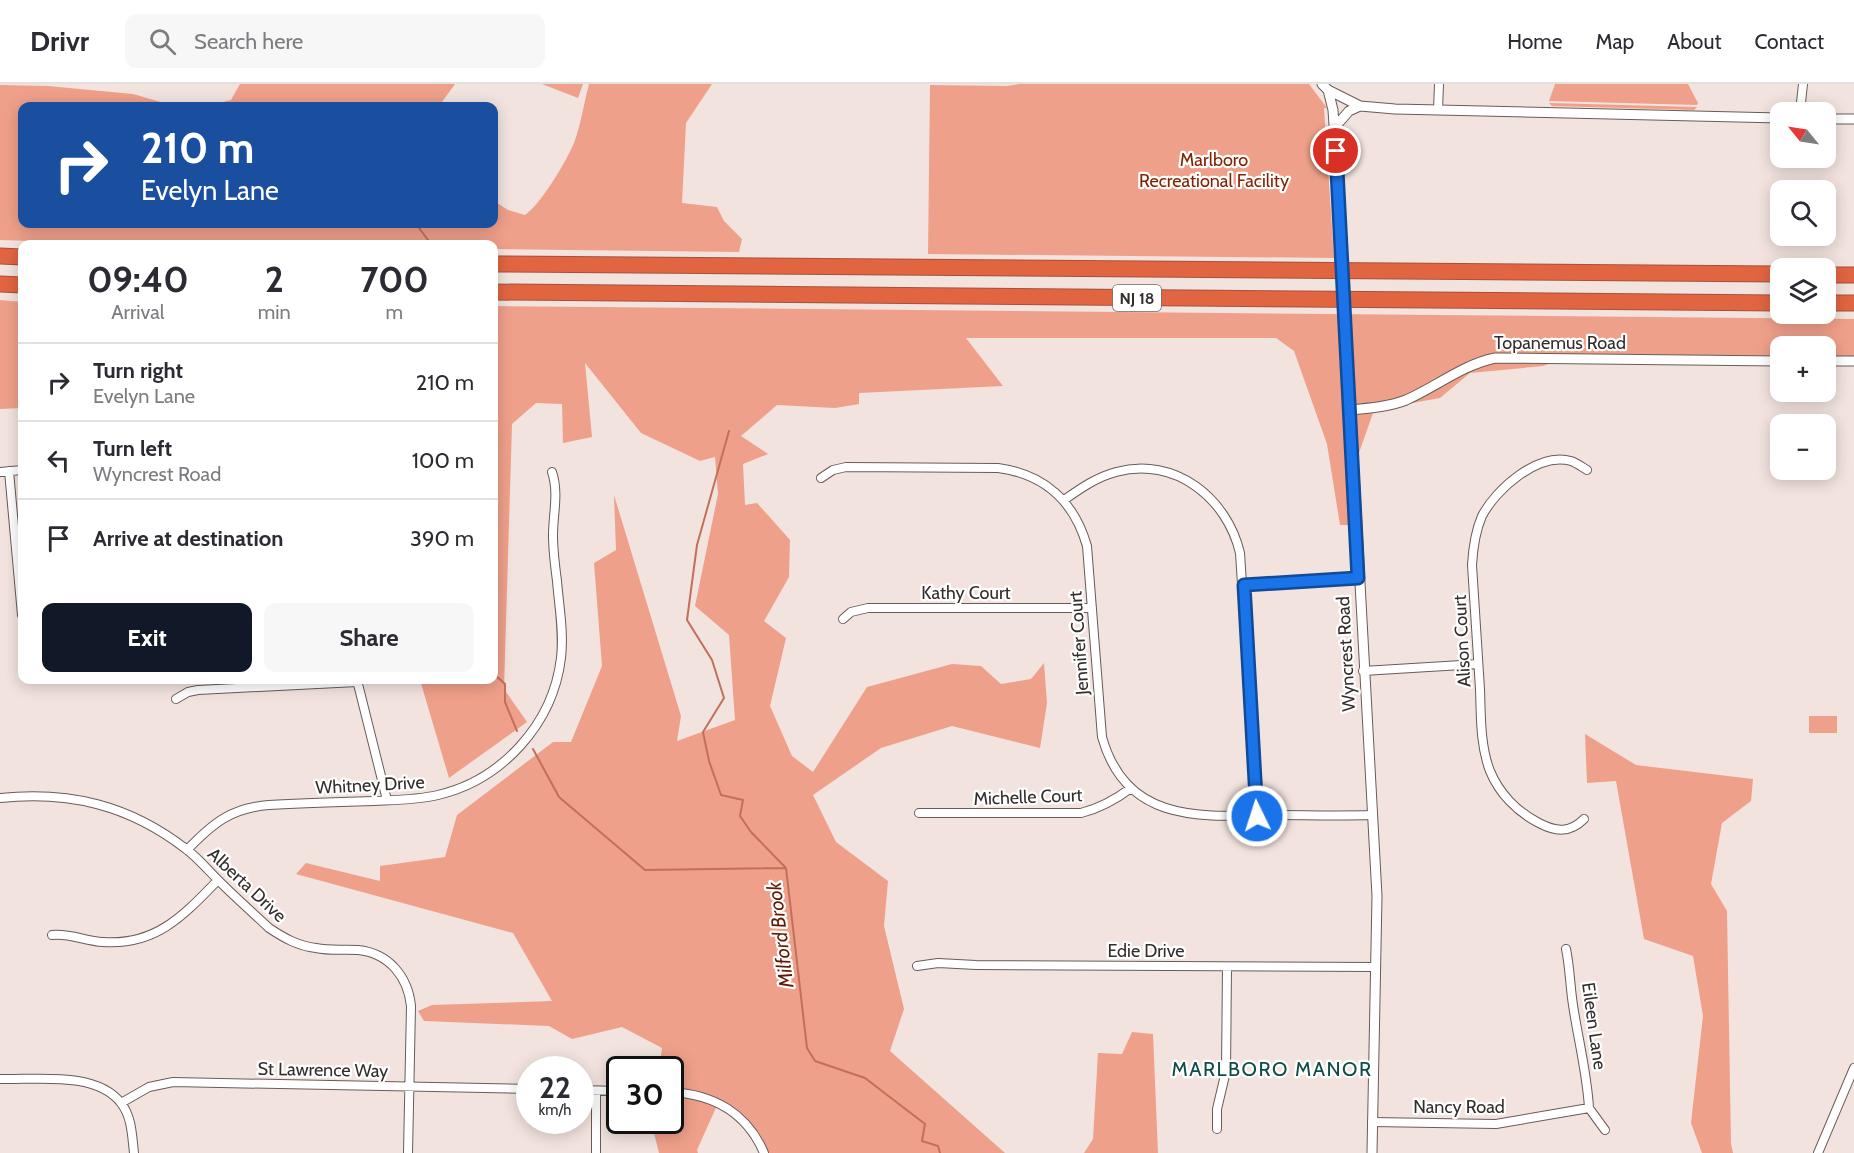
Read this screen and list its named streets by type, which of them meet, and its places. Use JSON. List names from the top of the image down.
{
  "streets": {
    "highway": ["NJ 18"],
    "street": [
      "Topanemus Road",
      "Kathy Court",
      "Alison Court",
      "Jennifer Court",
      "Wyncrest Road",
      "Whitney Drive",
      "Michelle Court",
      "Alberta Drive",
      "Edie Drive",
      "Eileen Lane",
      "St Lawrence Way",
      "Nancy Road"
    ]
  },
  "crossings": [
    ["Topanemus Road", "Wyncrest Road"],
    ["Kathy Court", "Jennifer Court"],
    ["Jennifer Court", "Wyncrest Road"],
    ["Jennifer Court", "Michelle Court"],
    ["Wyncrest Road", "Edie Drive"],
    ["Wyncrest Road", "Nancy Road"],
    ["Whitney Drive", "Alberta Drive"],
    ["Alberta Drive", "St Lawrence Way"],
    ["Eileen Lane", "Nancy Road"]
  ],
  "districts": ["MARLBORO MANOR"],
  "water": ["Milford Brook"],
  "parks": ["Marlboro Recreational Facility"],
  "north": "top left",
  "page": {
    "header": "Drivr",
    "search": "Search here",
    "nav": [
      "Home",
      "Map",
      "About",
      "Contact"
    ],
    "map_buttons": ["+", "−"],
    "turn": ["210 m", "Evelyn Lane"],
    "eta": [
      "09:40",
      "Arrival",
      "2",
      "min",
      "700",
      "m"
    ],
    "list": [
      {
        "name": "Turn right",
        "note": "Evelyn Lane",
        "value": "210 m"
      },
      {
        "name": "Turn left",
        "note": "Wyncrest Road",
        "value": "100 m"
      },
      {
        "name": "Arrive at destination",
        "value": "390 m"
      }
    ],
    "buttons": ["Exit", "Share"],
    "speed": "22 km/h",
    "limit": "30"
  }
}
